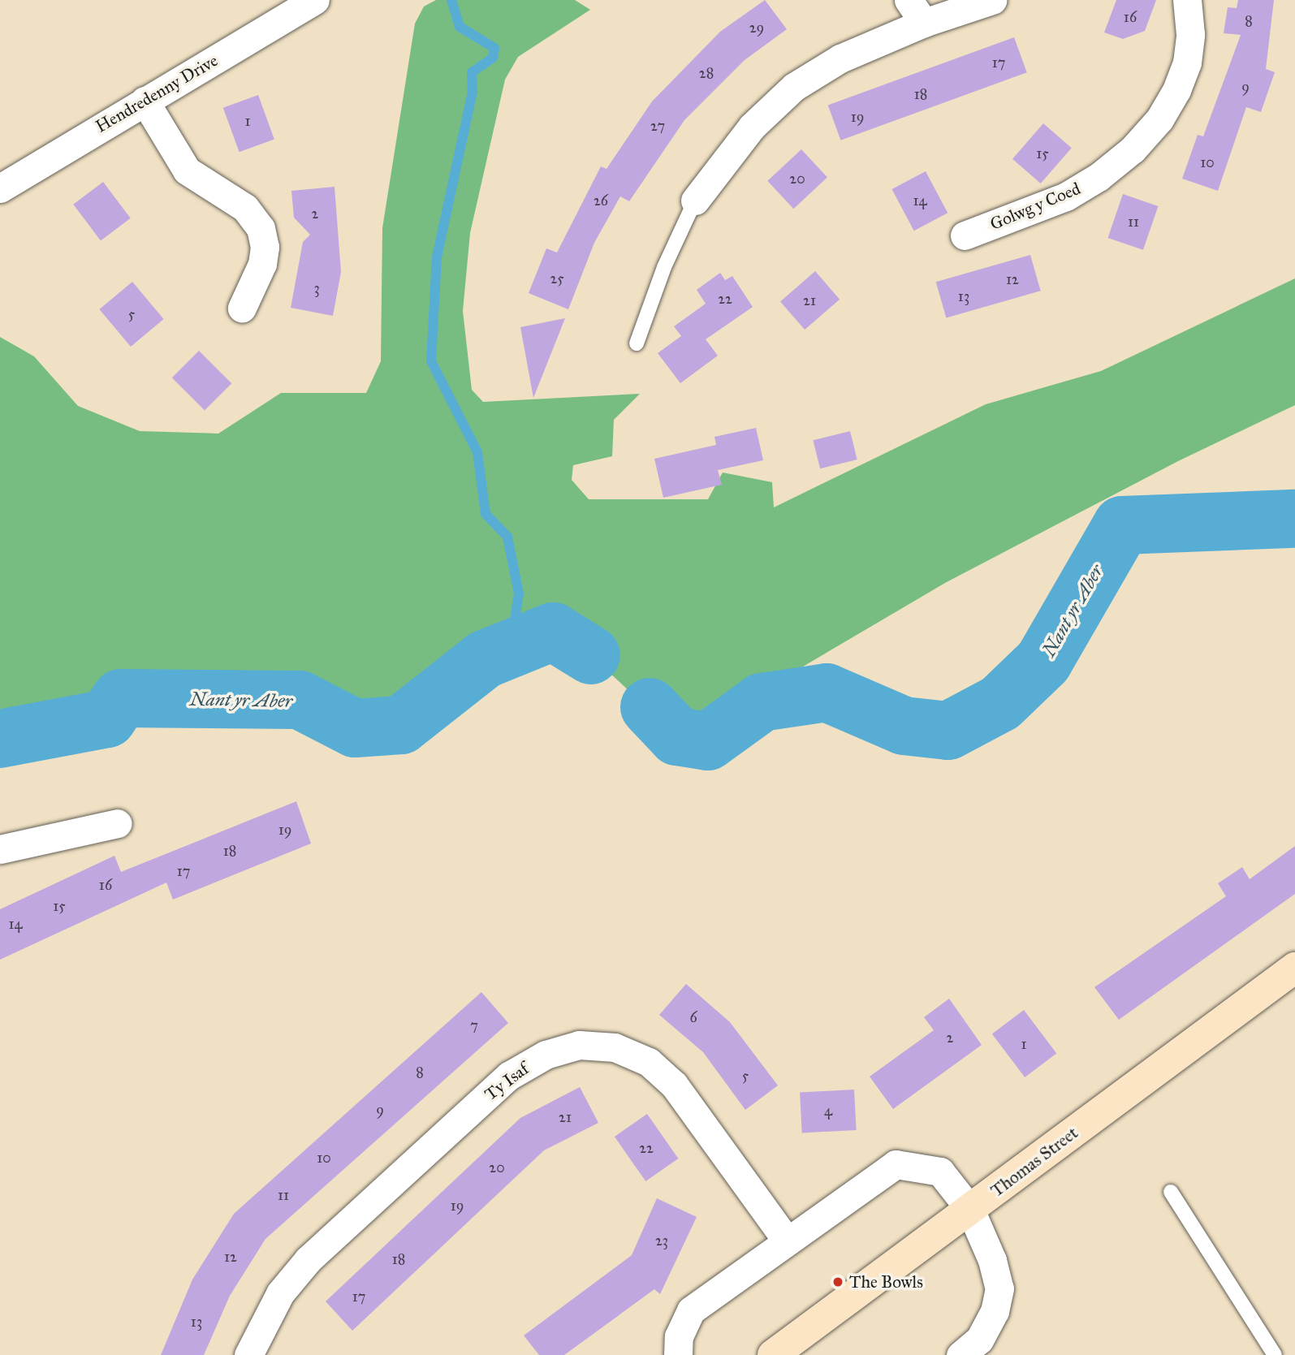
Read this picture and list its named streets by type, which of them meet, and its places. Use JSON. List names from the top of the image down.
{
  "streets": {
    "main road": ["Thomas Street"],
    "street": ["Hendredenny Drive", "Golwg y Coed", "Ty Isaf"]
  },
  "water": ["Nant yr Aber"],
  "places": ["The Bowls"],
  "house_numbers": [
    "16",
    "8",
    "29",
    "17",
    "28",
    "9",
    "18",
    "19",
    "1",
    "27",
    "15",
    "10",
    "20",
    "26",
    "14",
    "2",
    "11",
    "25",
    "12",
    "3",
    "13",
    "22",
    "21",
    "5",
    "19",
    "18",
    "17",
    "16",
    "15",
    "14",
    "6",
    "7",
    "2",
    "1",
    "8",
    "5",
    "9",
    "4",
    "21",
    "22",
    "10",
    "20",
    "11",
    "19",
    "23",
    "12",
    "18",
    "17",
    "13"
  ]
}
